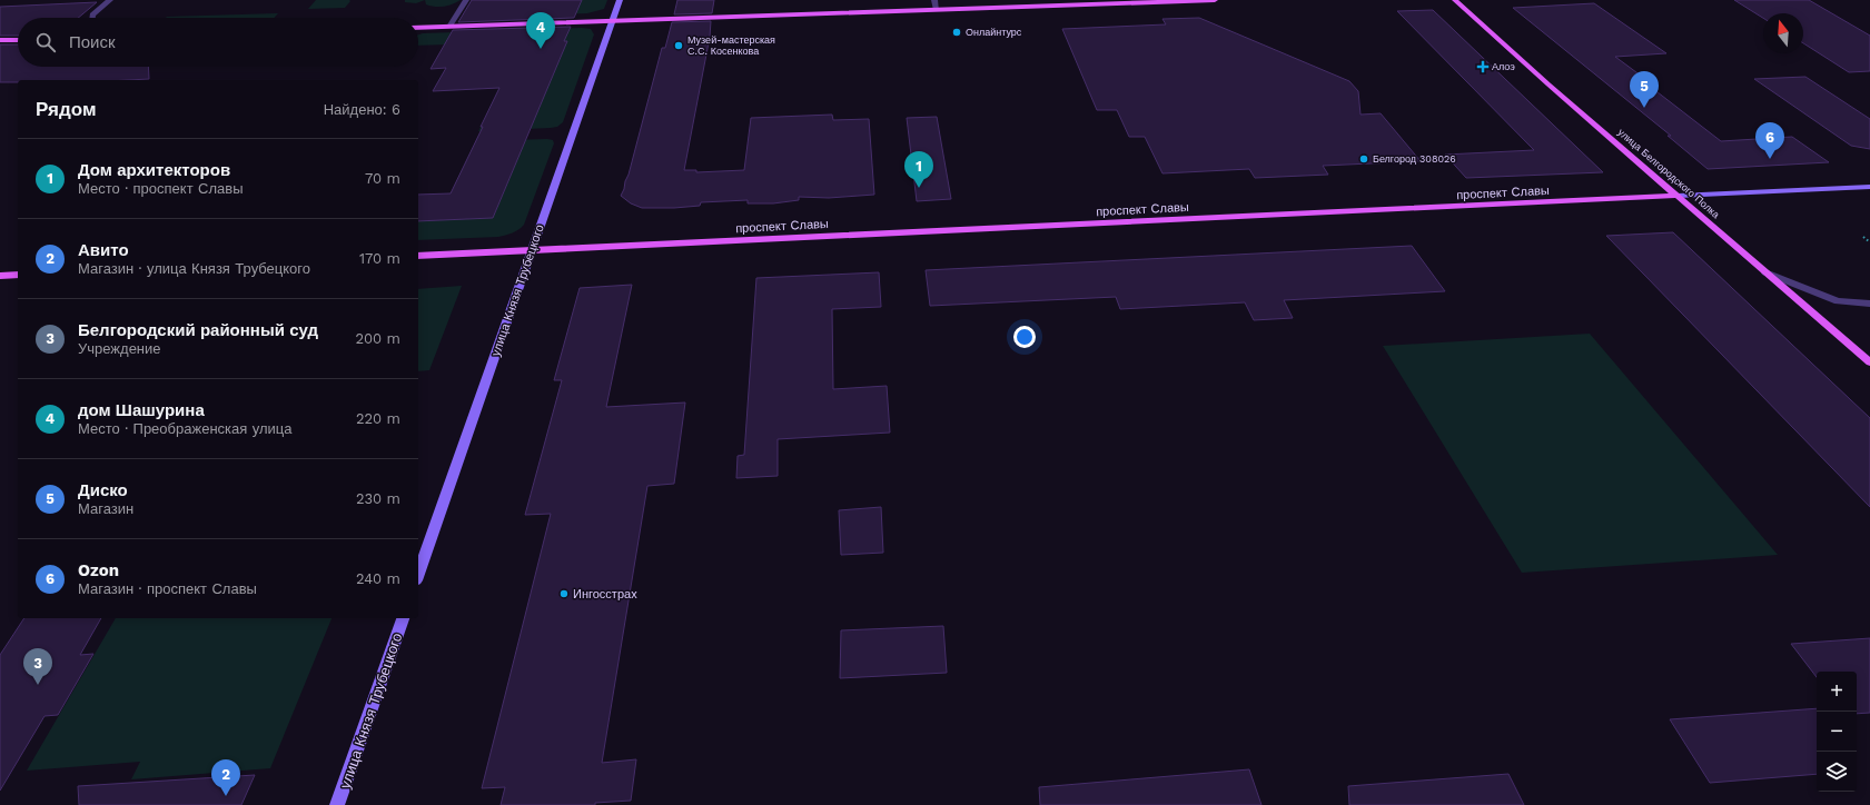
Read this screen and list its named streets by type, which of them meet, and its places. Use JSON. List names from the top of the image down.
{
  "streets": {
    "main road": ["улица Белгородского Полка", "проспект Славы"],
    "street": ["улица Князя Трубецкого"]
  },
  "crossings": [
    ["улица Белгородского Полка", "проспект Славы"],
    ["проспект Славы", "улица Князя Трубецкого"]
  ],
  "places": {
    "other": [
      "Онлайнтурс",
      "Музей-мастерская С.С. Косенкова",
      "Белгород 308026",
      "Ингосстрах"
    ],
    "health": ["Алоэ"]
  },
  "north": "top",
  "page": {
    "pins": [
      "4",
      "5",
      "6",
      "1",
      "3",
      "2"
    ],
    "search": "Поиск",
    "heading": ["Рядом", "Найдено: 6"],
    "list": [
      {
        "mark": "1",
        "name": "Дом архитекторов",
        "note": "Место · проспект Славы",
        "value": "70 m"
      },
      {
        "mark": "2",
        "name": "Авито",
        "note": "Магазин · улица Князя Трубецкого",
        "value": "170 m"
      },
      {
        "mark": "3",
        "name": "Белгородский районный суд",
        "note": "Учреждение",
        "value": "200 m"
      },
      {
        "mark": "4",
        "name": "дом Шашурина",
        "note": "Место · Преображенская улица",
        "value": "220 m"
      },
      {
        "mark": "5",
        "name": "Диско",
        "note": "Магазин",
        "value": "230 m"
      },
      {
        "mark": "6",
        "name": "Ozon",
        "note": "Магазин · проспект Славы",
        "value": "240 m"
      }
    ],
    "map_buttons": ["+", "−"]
  }
}
